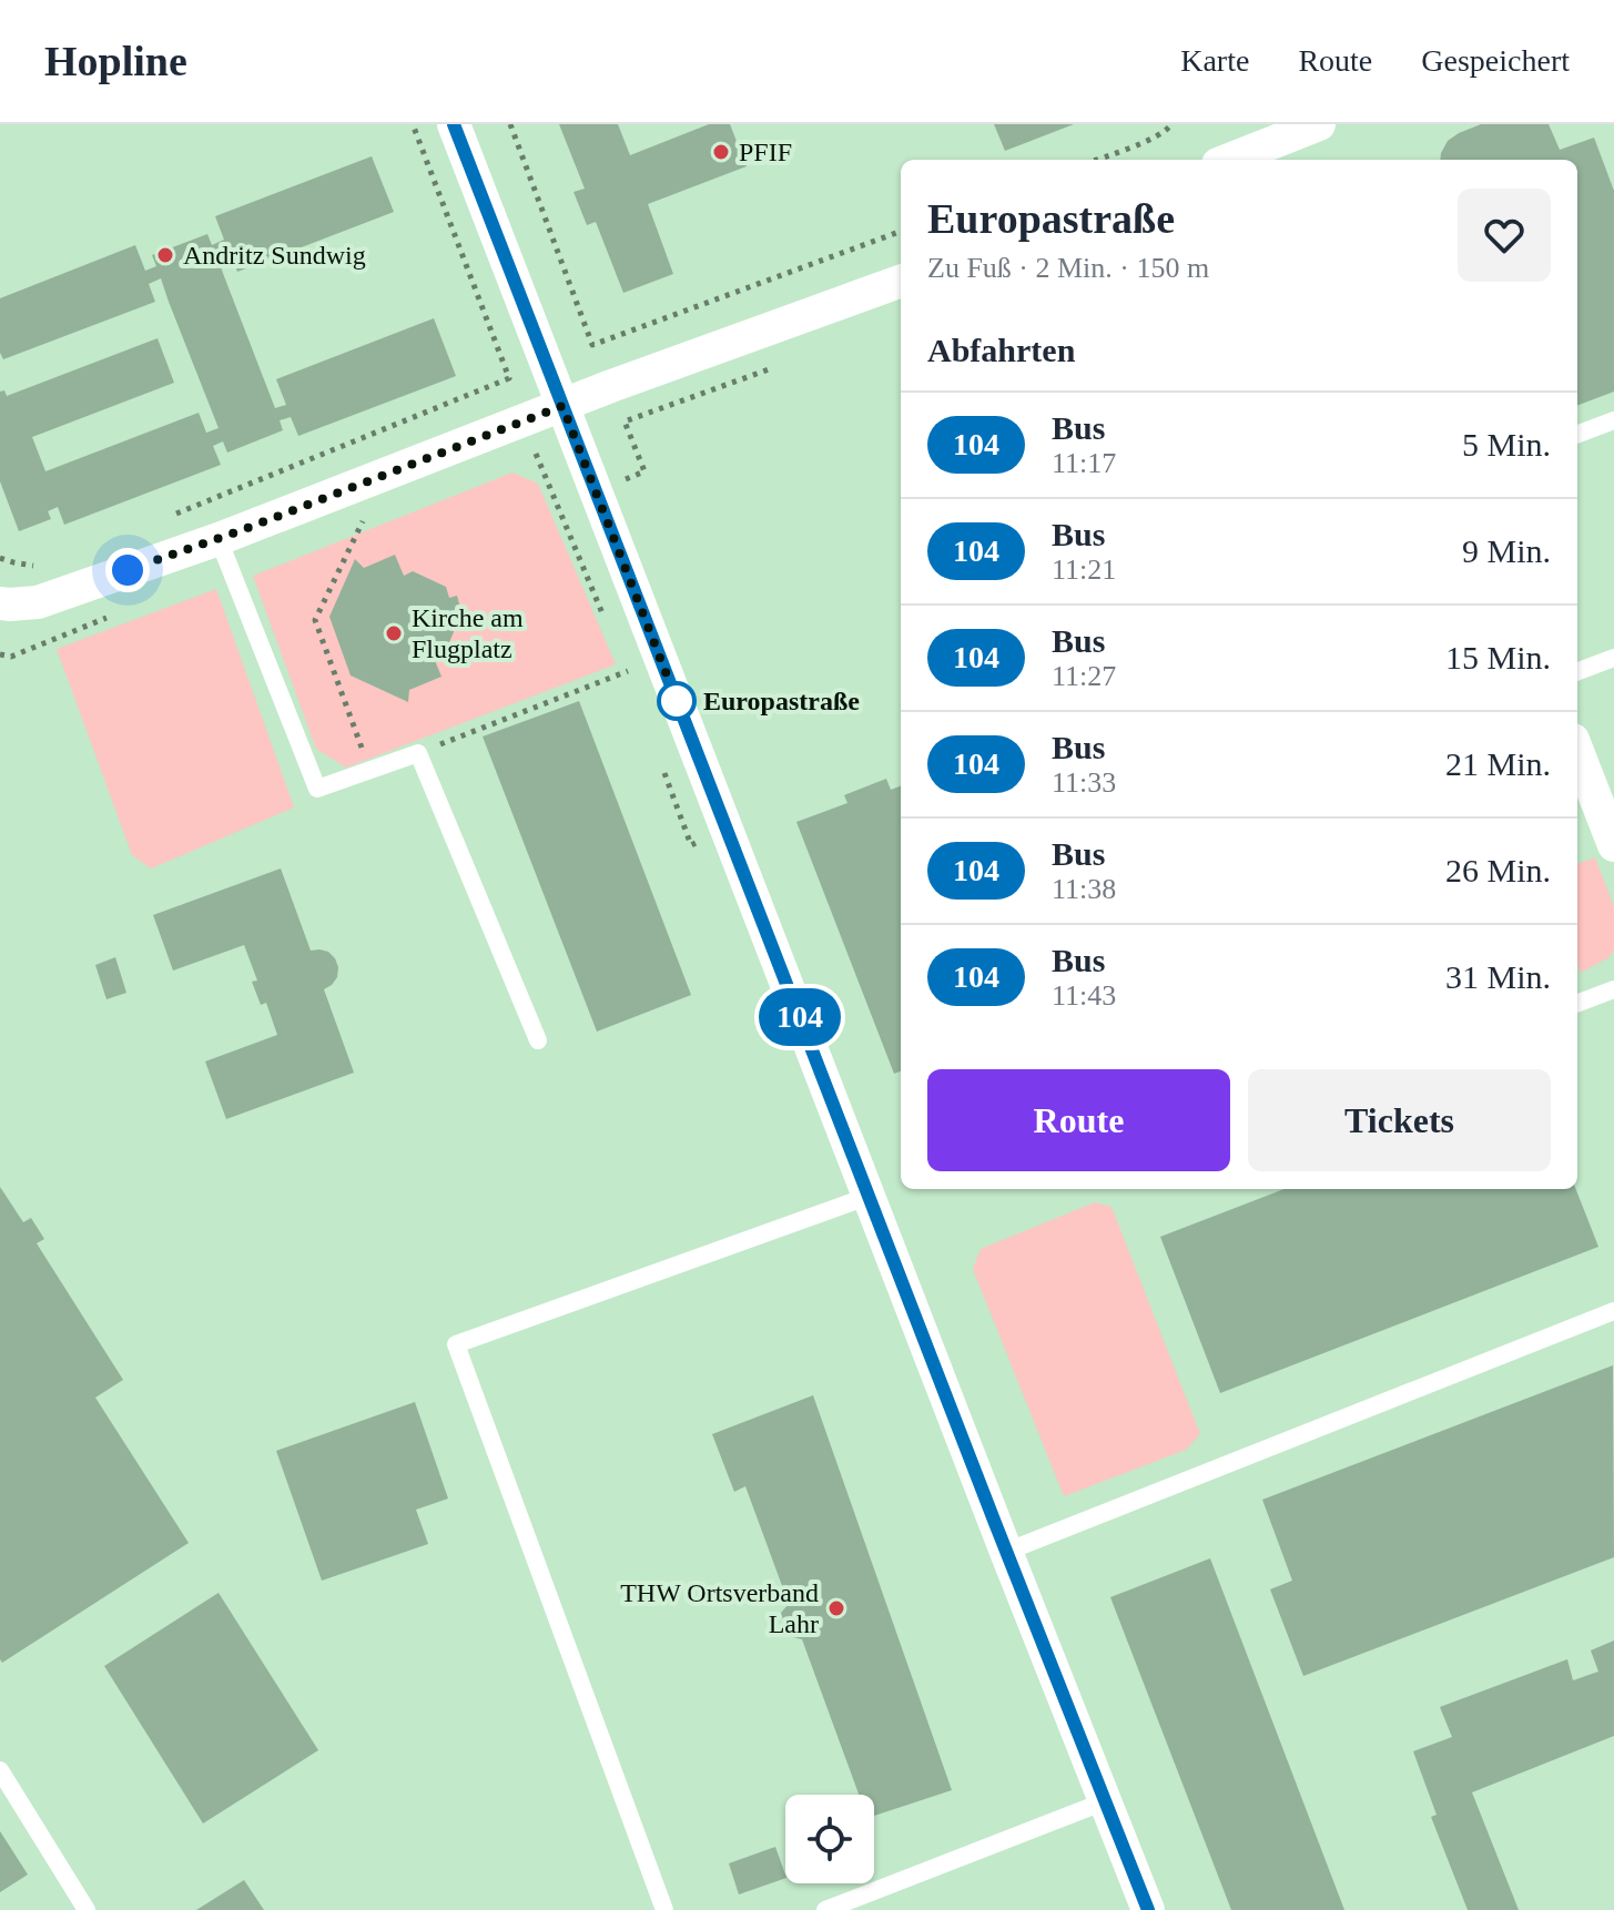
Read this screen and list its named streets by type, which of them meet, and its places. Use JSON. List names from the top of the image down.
{
  "places": [
    "PFIF",
    "Andritz Sundwig",
    "Kirche am Flugplatz",
    "Europastraße",
    "THW Ortsverband Lahr"
  ],
  "lines": ["bus line 104"],
  "page": {
    "header": "Hopline",
    "nav": ["Karte", "Route", "Gespeichert"],
    "on_map": "104",
    "heading": [
      ["Europastraße", "Zu Fuß · 2 Min. · 150 m"],
      "Abfahrten"
    ],
    "list": [
      {
        "mark": "104",
        "name": "Bus",
        "note": "11:17",
        "value": "5 Min."
      },
      {
        "mark": "104",
        "name": "Bus",
        "note": "11:21",
        "value": "9 Min."
      },
      {
        "mark": "104",
        "name": "Bus",
        "note": "11:27",
        "value": "15 Min."
      },
      {
        "mark": "104",
        "name": "Bus",
        "note": "11:33",
        "value": "21 Min."
      },
      {
        "mark": "104",
        "name": "Bus",
        "note": "11:38",
        "value": "26 Min."
      },
      {
        "mark": "104",
        "name": "Bus",
        "note": "11:43",
        "value": "31 Min."
      }
    ],
    "buttons": ["Route", "Tickets"]
  }
}
